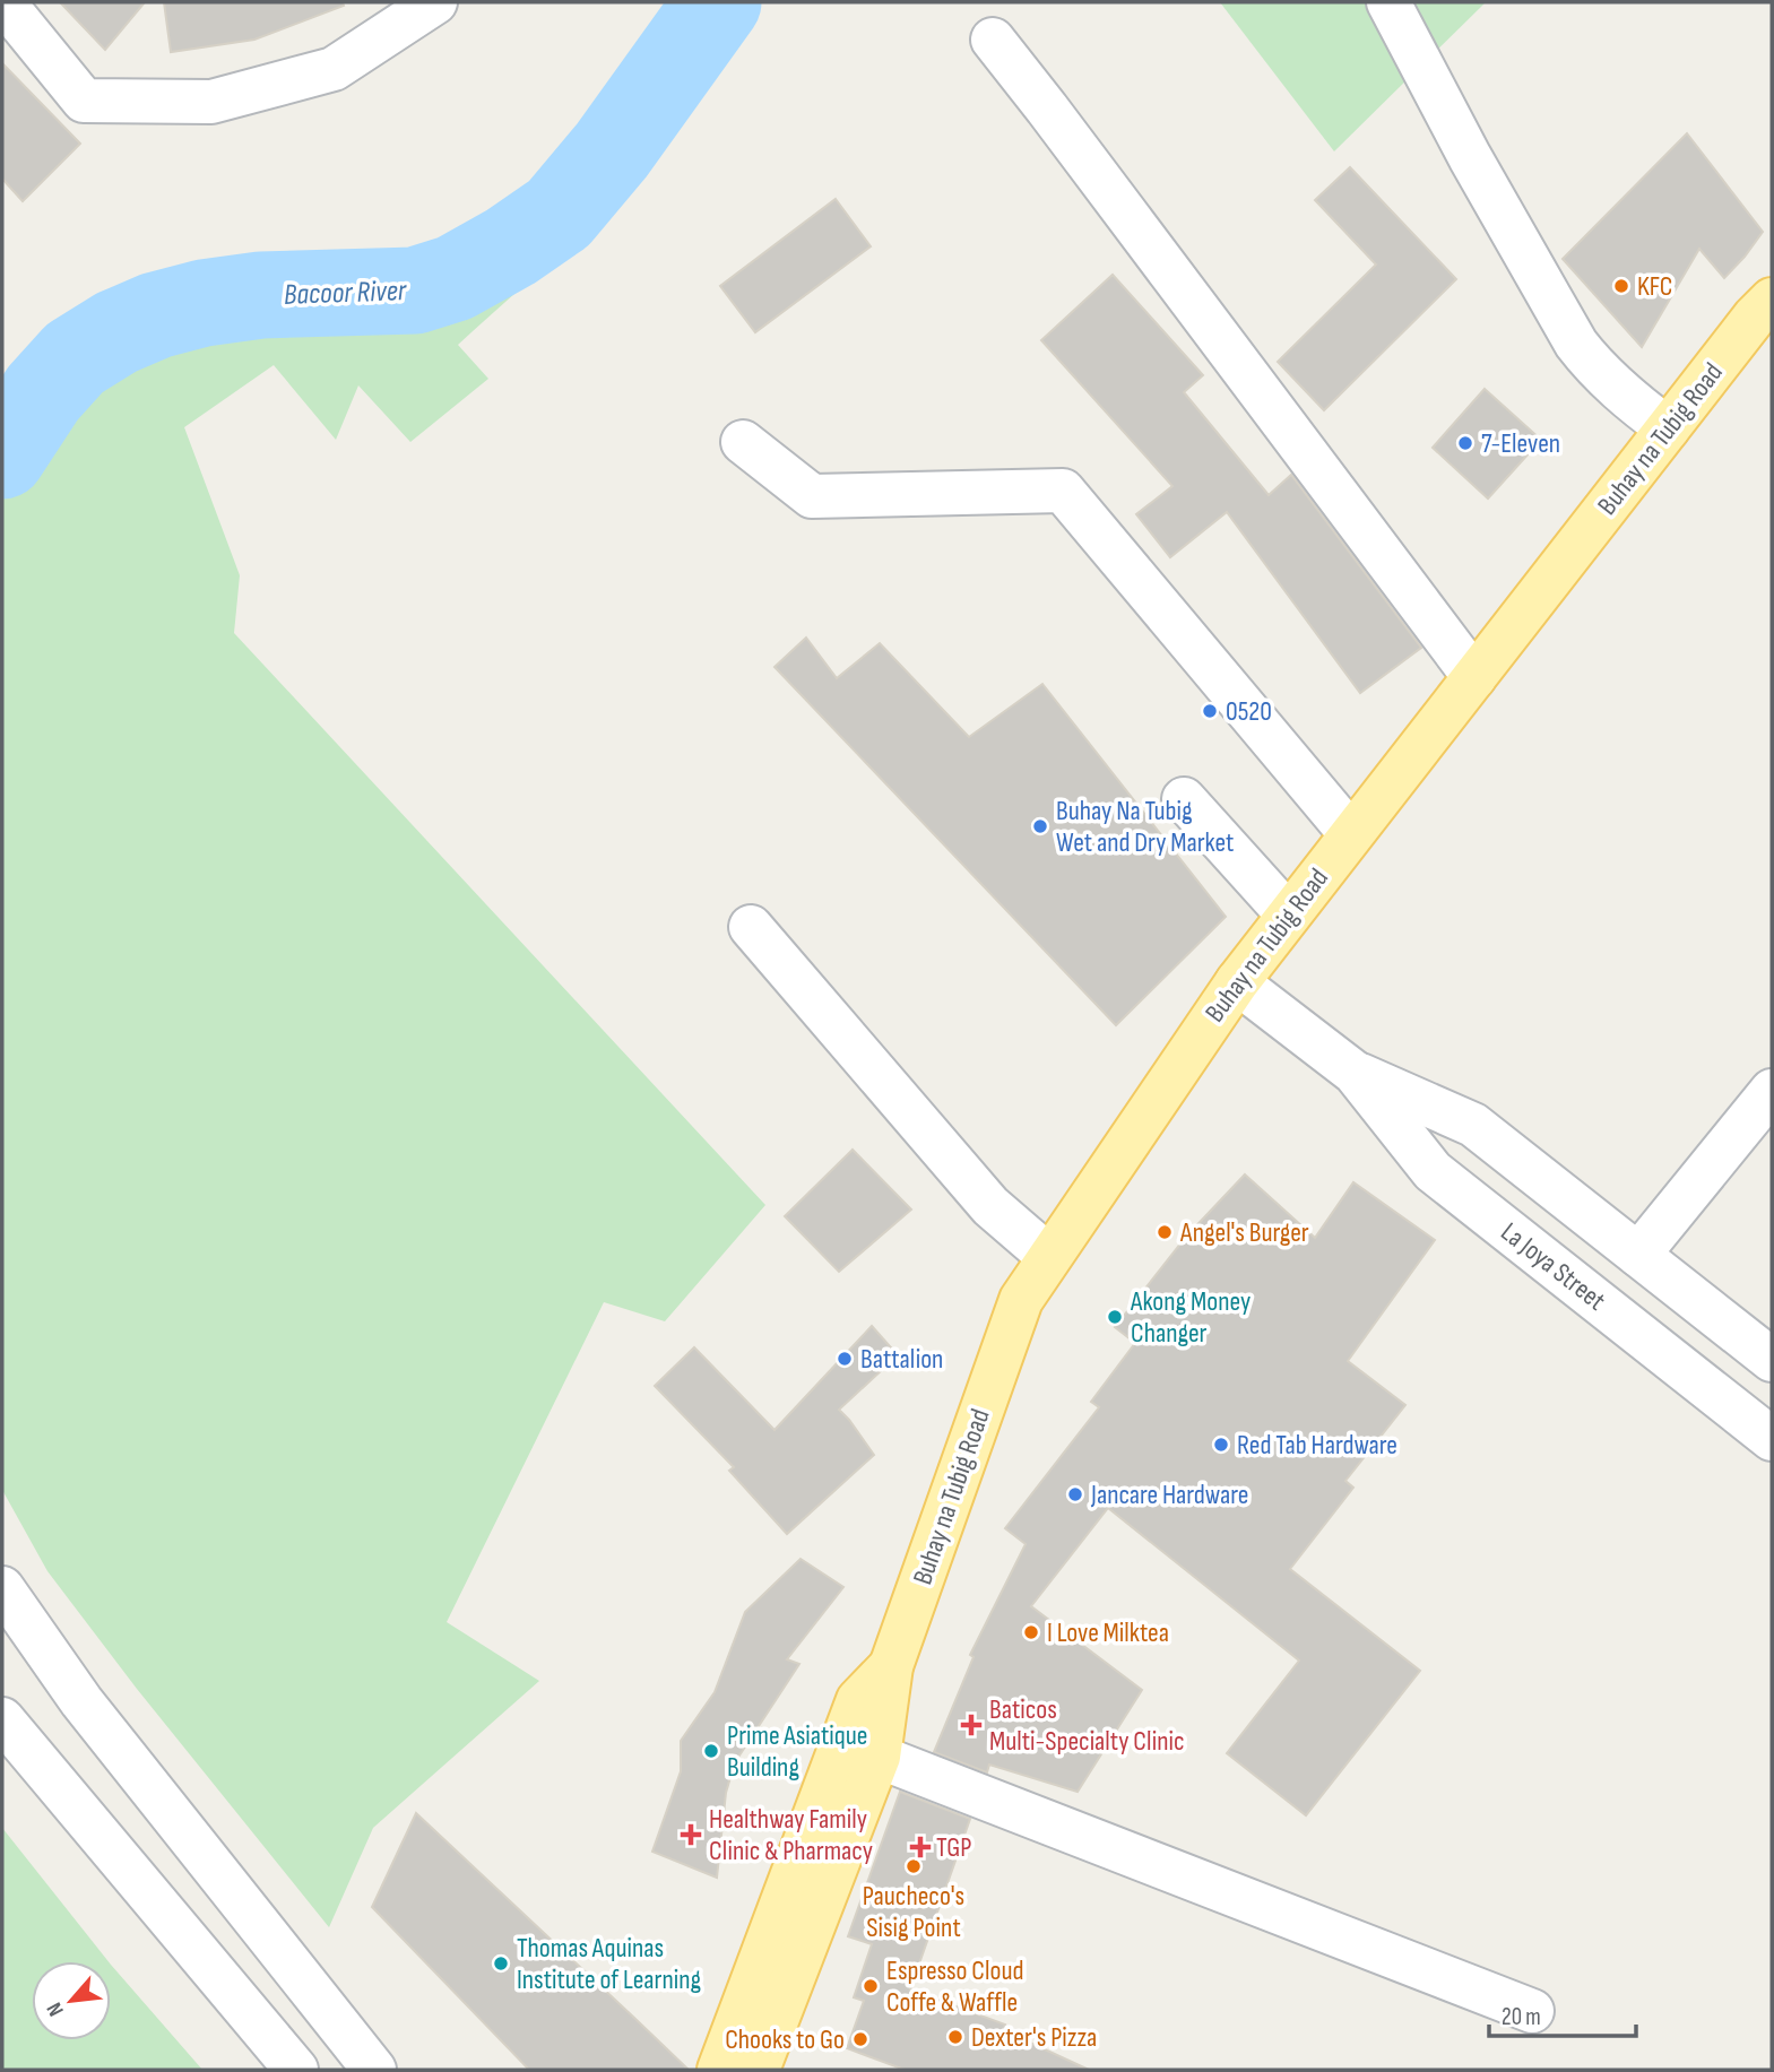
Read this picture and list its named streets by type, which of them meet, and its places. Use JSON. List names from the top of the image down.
{
  "streets": {
    "main road": ["Buhay na Tubig Road"],
    "street": ["La Joya Street"]
  },
  "crossings": [
    ["Buhay na Tubig Road", "La Joya Street"]
  ],
  "water": ["Bacoor River"],
  "places": {
    "other": [
      "KFC",
      "7-Eleven",
      "0520",
      "Buhay Na Tubig Wet and Dry Market",
      "Angel's Burger",
      "Akong Money Changer",
      "Battalion",
      "Red Tab Hardware",
      "Jancare Hardware",
      "I Love Milktea",
      "Prime Asiatique Building",
      "Paucheco's Sisig Point",
      "Thomas Aquinas Institute of Learning",
      "Espresso Cloud Coffe & Waffle",
      "Dexter's Pizza",
      "Chooks to Go"
    ],
    "health": ["Baticos Multi-Specialty Clinic", "Healthway Family Clinic & Pharmacy", "TGP"]
  },
  "scale_bar": "20 m",
  "north": "bottom left"
}
